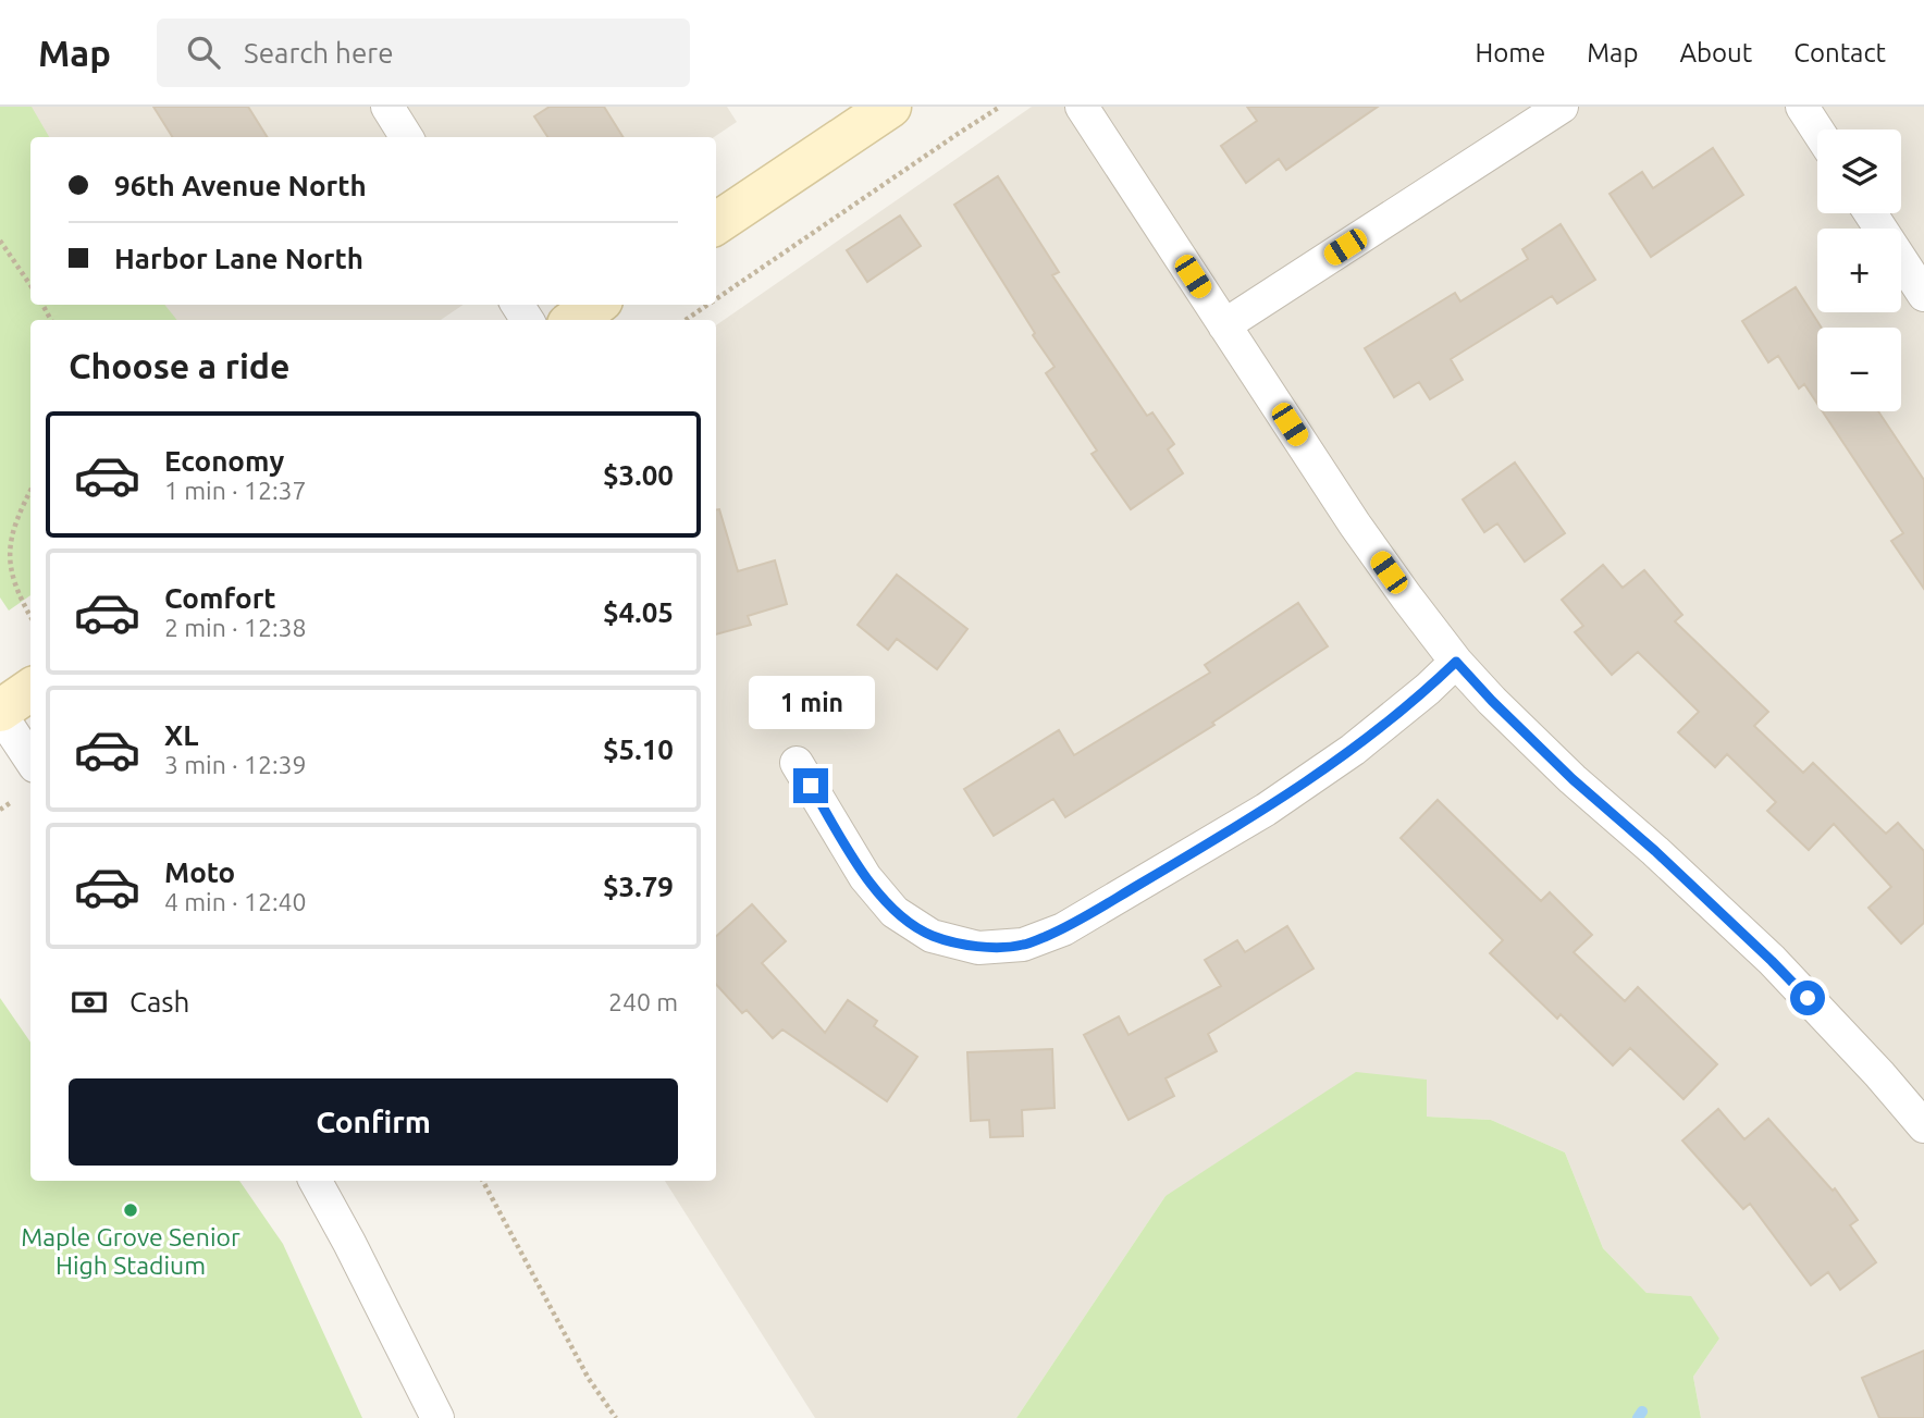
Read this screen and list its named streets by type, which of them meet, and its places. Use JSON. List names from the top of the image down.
{
  "places": ["Maple Grove Senior High Stadium"],
  "page": {
    "header": "Map",
    "search": "Search here",
    "nav": [
      "Home",
      "Map",
      "About",
      "Contact"
    ],
    "map_buttons": ["+", "−"],
    "banner": ["96th Avenue North", "Harbor Lane North"],
    "heading": "Choose a ride",
    "list": [
      {
        "name": "Economy",
        "note": "1 min · 12:37",
        "value": "$3.00"
      },
      {
        "name": "Comfort",
        "note": "2 min · 12:38",
        "value": "$4.05"
      },
      {
        "name": "XL",
        "note": "3 min · 12:39",
        "value": "$5.10"
      },
      {
        "name": "Moto",
        "note": "4 min · 12:40",
        "value": "$3.79"
      }
    ],
    "bubble": "1 min",
    "pay": ["Cash", "240 m"],
    "buttons": "Confirm"
  }
}
